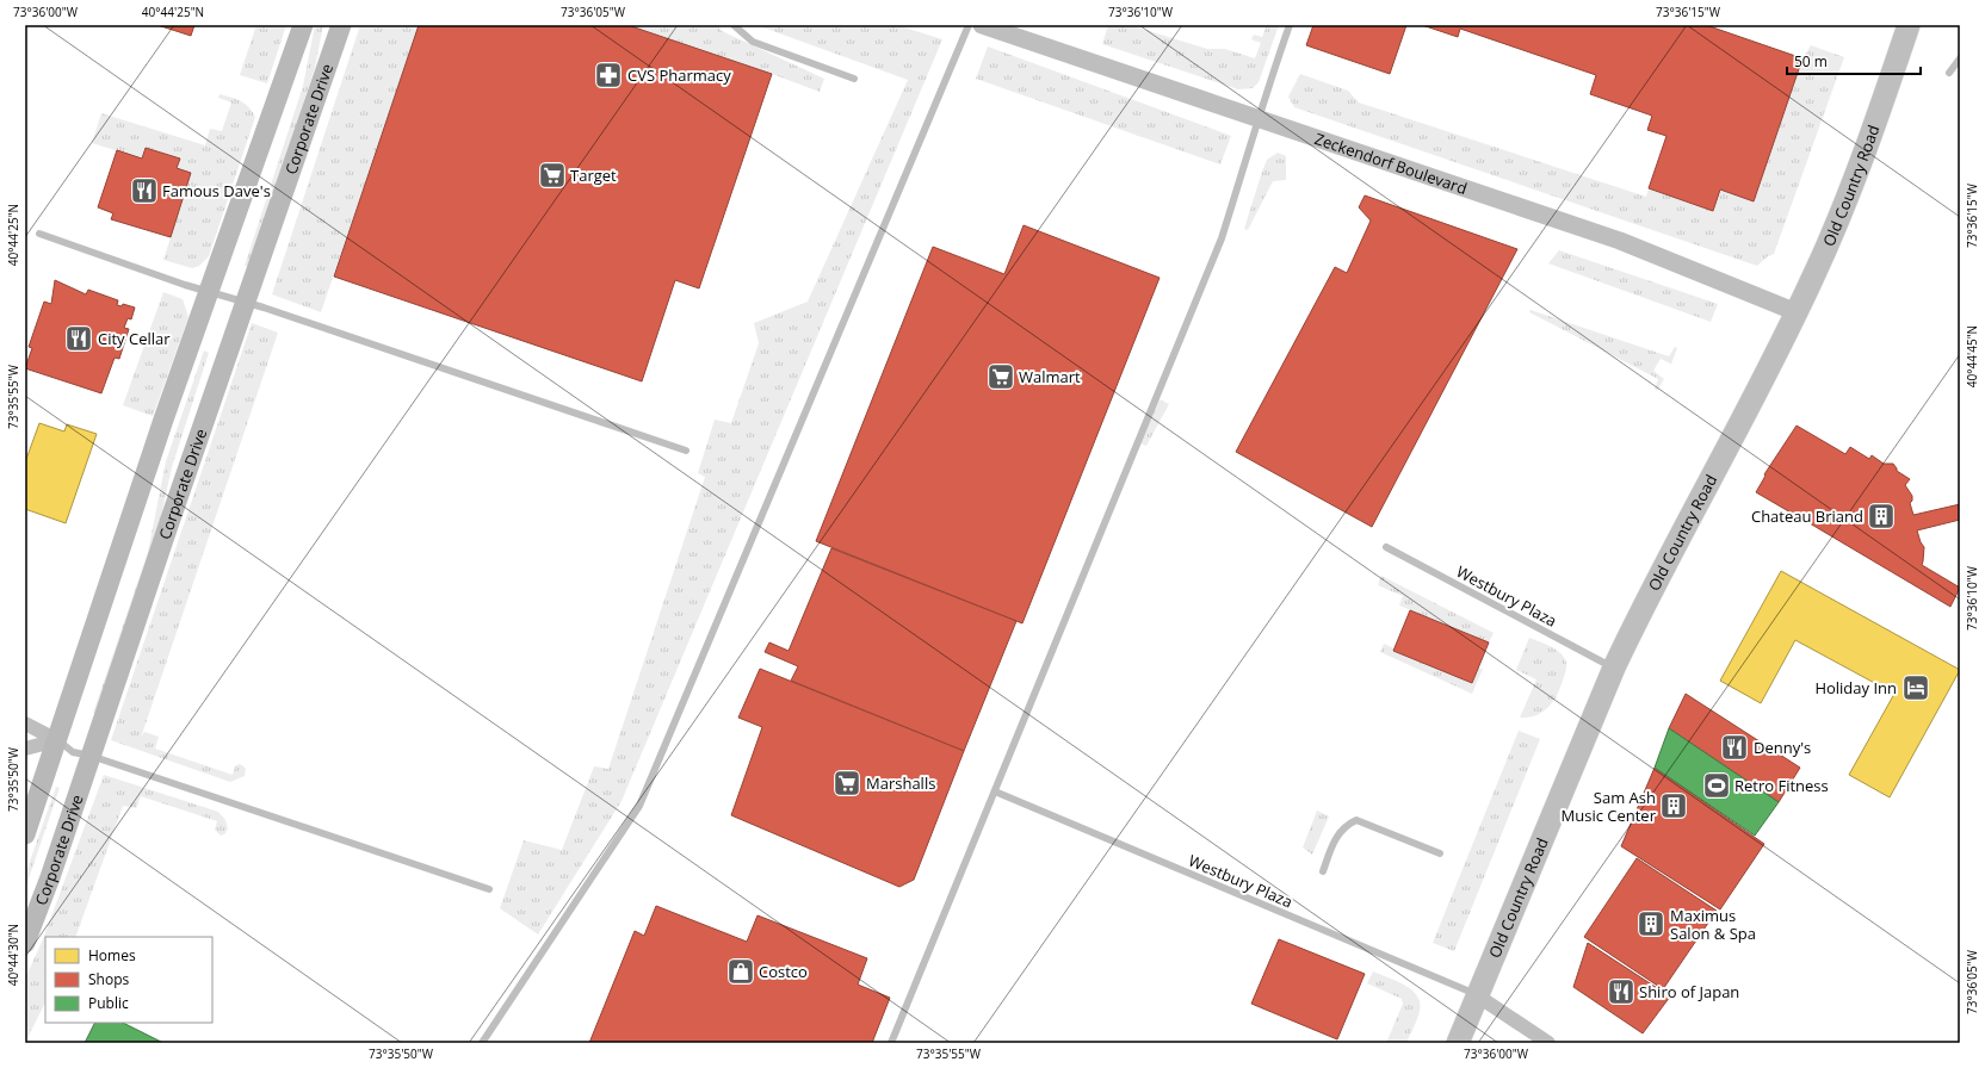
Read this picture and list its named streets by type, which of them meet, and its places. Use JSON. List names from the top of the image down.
{
  "streets": {
    "main road": ["Corporate Drive", "Old Country Road"],
    "street": ["Zeckendorf Boulevard"],
    "lane": ["Westbury Plaza"]
  },
  "crossings": [
    ["Zeckendorf Boulevard", "Old Country Road"],
    ["Old Country Road", "Westbury Plaza"]
  ],
  "places": {
    "pharmacy": ["CVS Pharmacy"],
    "supermarket": ["Target", "Walmart", "Marshalls"],
    "restaurant": [
      "Famous Dave's",
      "City Cellar",
      "Denny's",
      "Shiro of Japan"
    ],
    "building": ["Chateau Briand", "Sam Ash Music Center", "Maximus Salon & Spa"],
    "hotel": ["Holiday Inn"],
    "sports": ["Retro Fitness"],
    "shop": ["Costco"]
  },
  "legend": ["Homes", "Shops", "Public"],
  "scale_bar": "50 m",
  "coordinates": [
    "73°36'00\"W",
    "40°44'25\"N",
    "73°36'05\"W",
    "73°36'10\"W",
    "73°36'15\"W",
    "40°44'45\"N",
    "73°35'55\"W",
    "73°35'50\"W",
    "40°44'30\"N"
  ]
}
